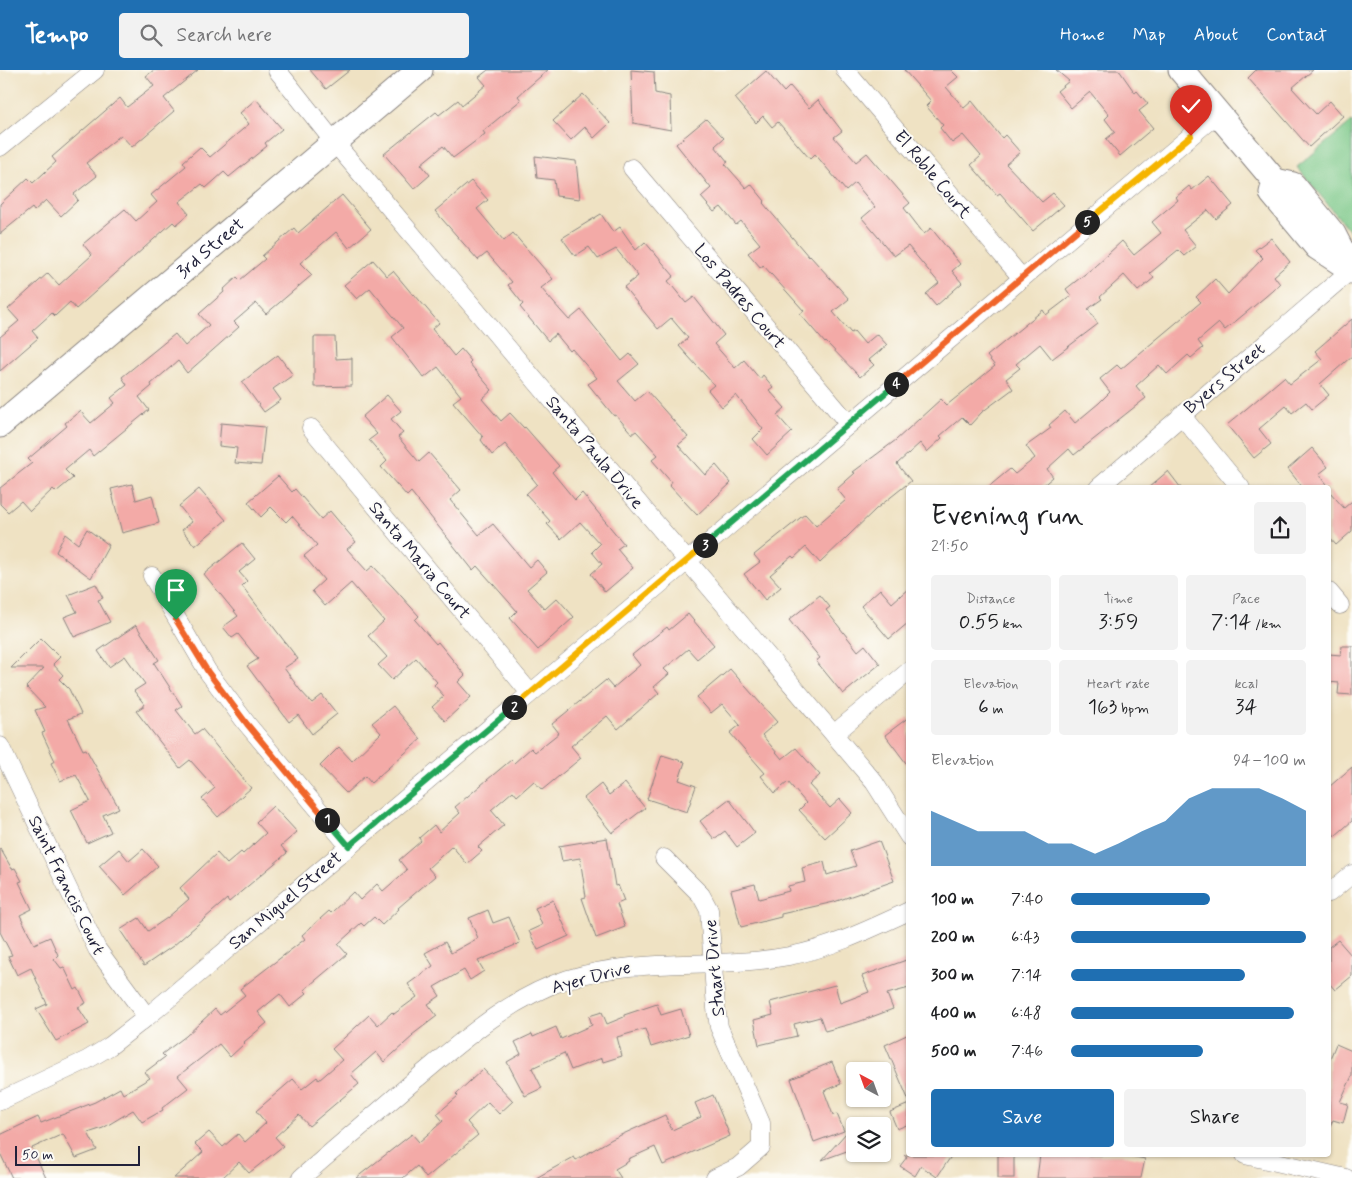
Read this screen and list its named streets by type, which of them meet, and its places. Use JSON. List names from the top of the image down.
{
  "streets": {
    "street": [
      "El Roble Court",
      "3rd Street",
      "Los Padres Court",
      "Byers Street",
      "Santa Paula Drive",
      "Santa Maria Court",
      "Saint Francis Court",
      "San Miguel Street",
      "Stuart Drive",
      "Ayer Drive"
    ]
  },
  "crossings": [
    ["El Roble Court", "San Miguel Street"],
    ["3rd Street", "Santa Paula Drive"],
    ["Los Padres Court", "San Miguel Street"],
    ["Santa Paula Drive", "San Miguel Street"],
    ["Santa Maria Court", "San Miguel Street"],
    ["Saint Francis Court", "San Miguel Street"],
    ["Stuart Drive", "Ayer Drive"]
  ],
  "scale_bar": "50 m",
  "north": "top left",
  "page": {
    "header": "Tempo",
    "search": "Search here",
    "nav": [
      "Home",
      "Map",
      "About",
      "Contact"
    ],
    "pins": [
      "5",
      "4",
      "3",
      "2",
      "1"
    ],
    "heading": ["Evening run", "21:50"],
    "stats": [
      ["Distance", "0.55 km"],
      ["Time", "3:59"],
      ["Pace", "7:14 /km"],
      ["Elevation", "6 m"],
      ["Heart rate", "163 bpm"],
      ["kcal", "34"]
    ],
    "chart": ["Elevation", "94–100 m"],
    "list": [
      {
        "name": "100 m",
        "note": "7:40"
      },
      {
        "name": "200 m",
        "note": "6:43"
      },
      {
        "name": "300 m",
        "note": "7:14"
      },
      {
        "name": "400 m",
        "note": "6:48"
      },
      {
        "name": "500 m",
        "note": "7:46"
      }
    ],
    "buttons": ["Save", "Share"],
    "scale": "50 m"
  }
}
